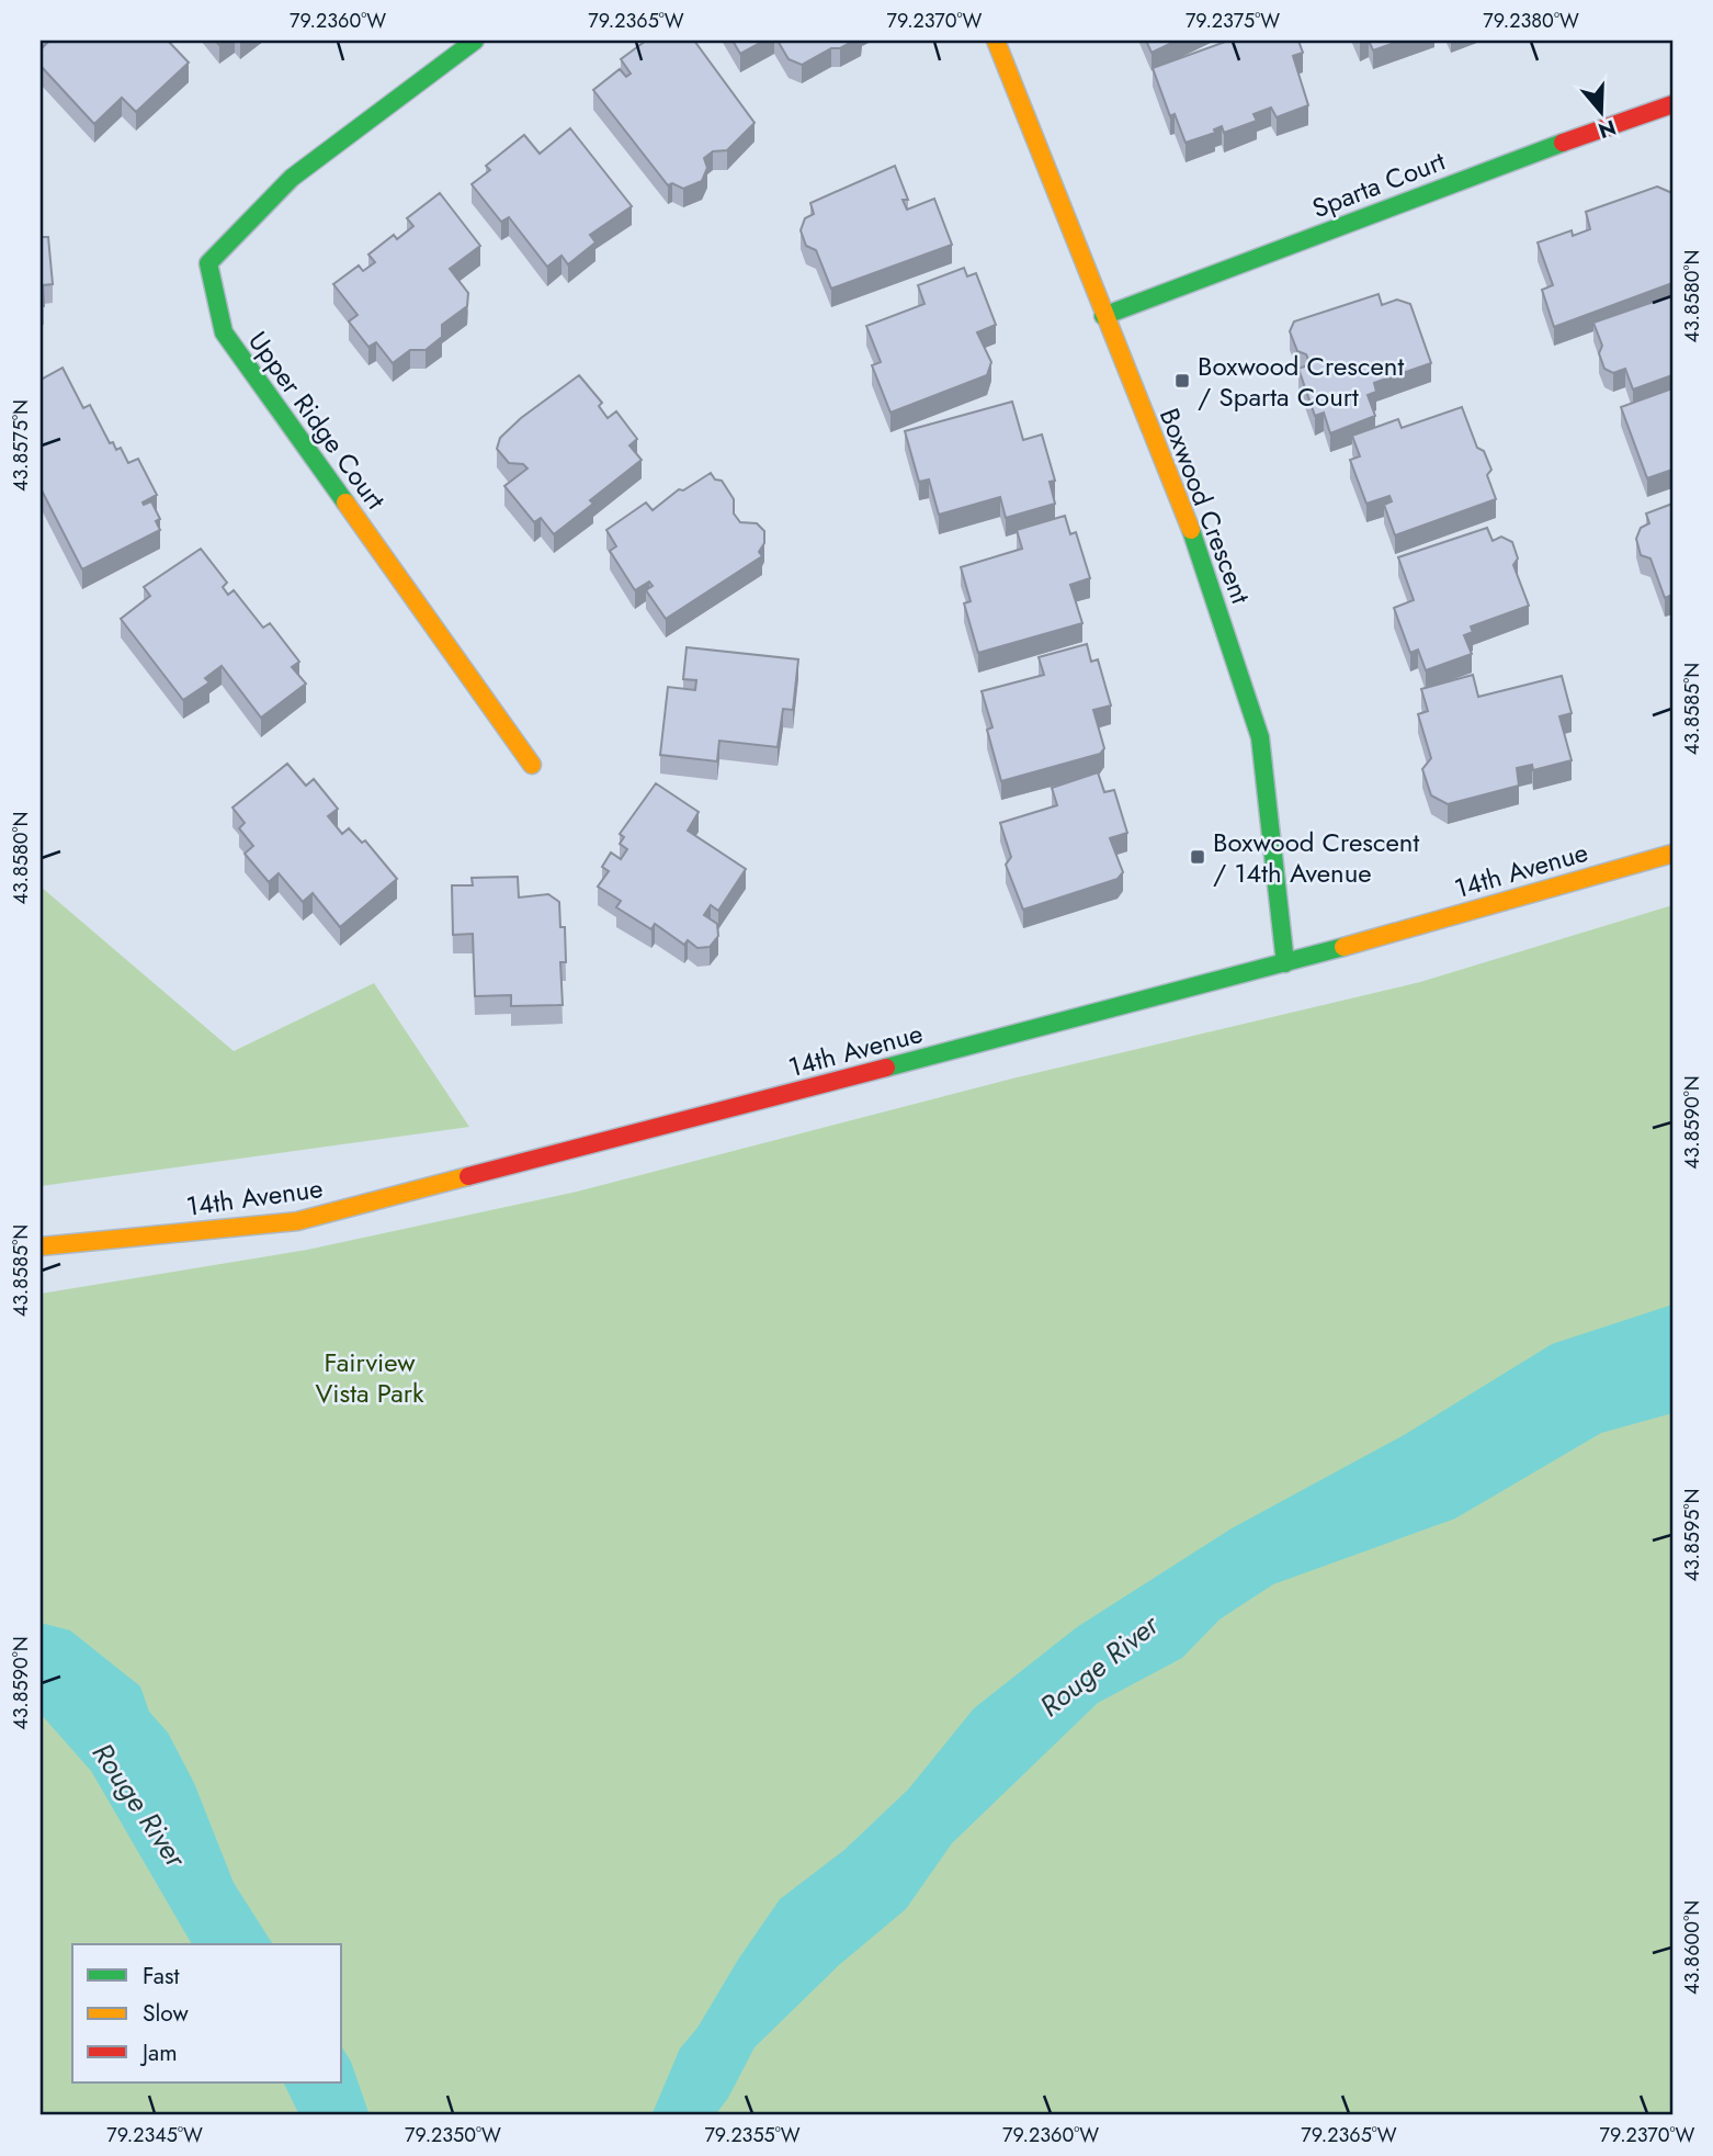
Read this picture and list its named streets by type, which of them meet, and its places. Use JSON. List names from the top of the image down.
{
  "streets": {
    "street": [
      "Sparta Court",
      "Upper Ridge Court",
      "Boxwood Crescent",
      "14th Avenue"
    ]
  },
  "crossings": [
    ["Sparta Court", "Boxwood Crescent"],
    ["Boxwood Crescent", "14th Avenue"]
  ],
  "water": ["Rouge River"],
  "parks": ["Fairview Vista Park"],
  "places": {
    "transit": ["Boxwood Crescent / Sparta Court", "Boxwood Crescent / 14th Avenue"]
  },
  "legend": ["Fast", "Slow", "Jam"],
  "north": "bottom",
  "coordinates": [
    "79.2360°W",
    "79.2365°W",
    "79.2370°W",
    "79.2375°W",
    "79.2380°W",
    "43.8580°N",
    "43.8575°N",
    "43.8585°N",
    "43.8590°N",
    "43.8595°N",
    "43.8600°N",
    "79.2345°W",
    "79.2350°W",
    "79.2355°W"
  ]
}
